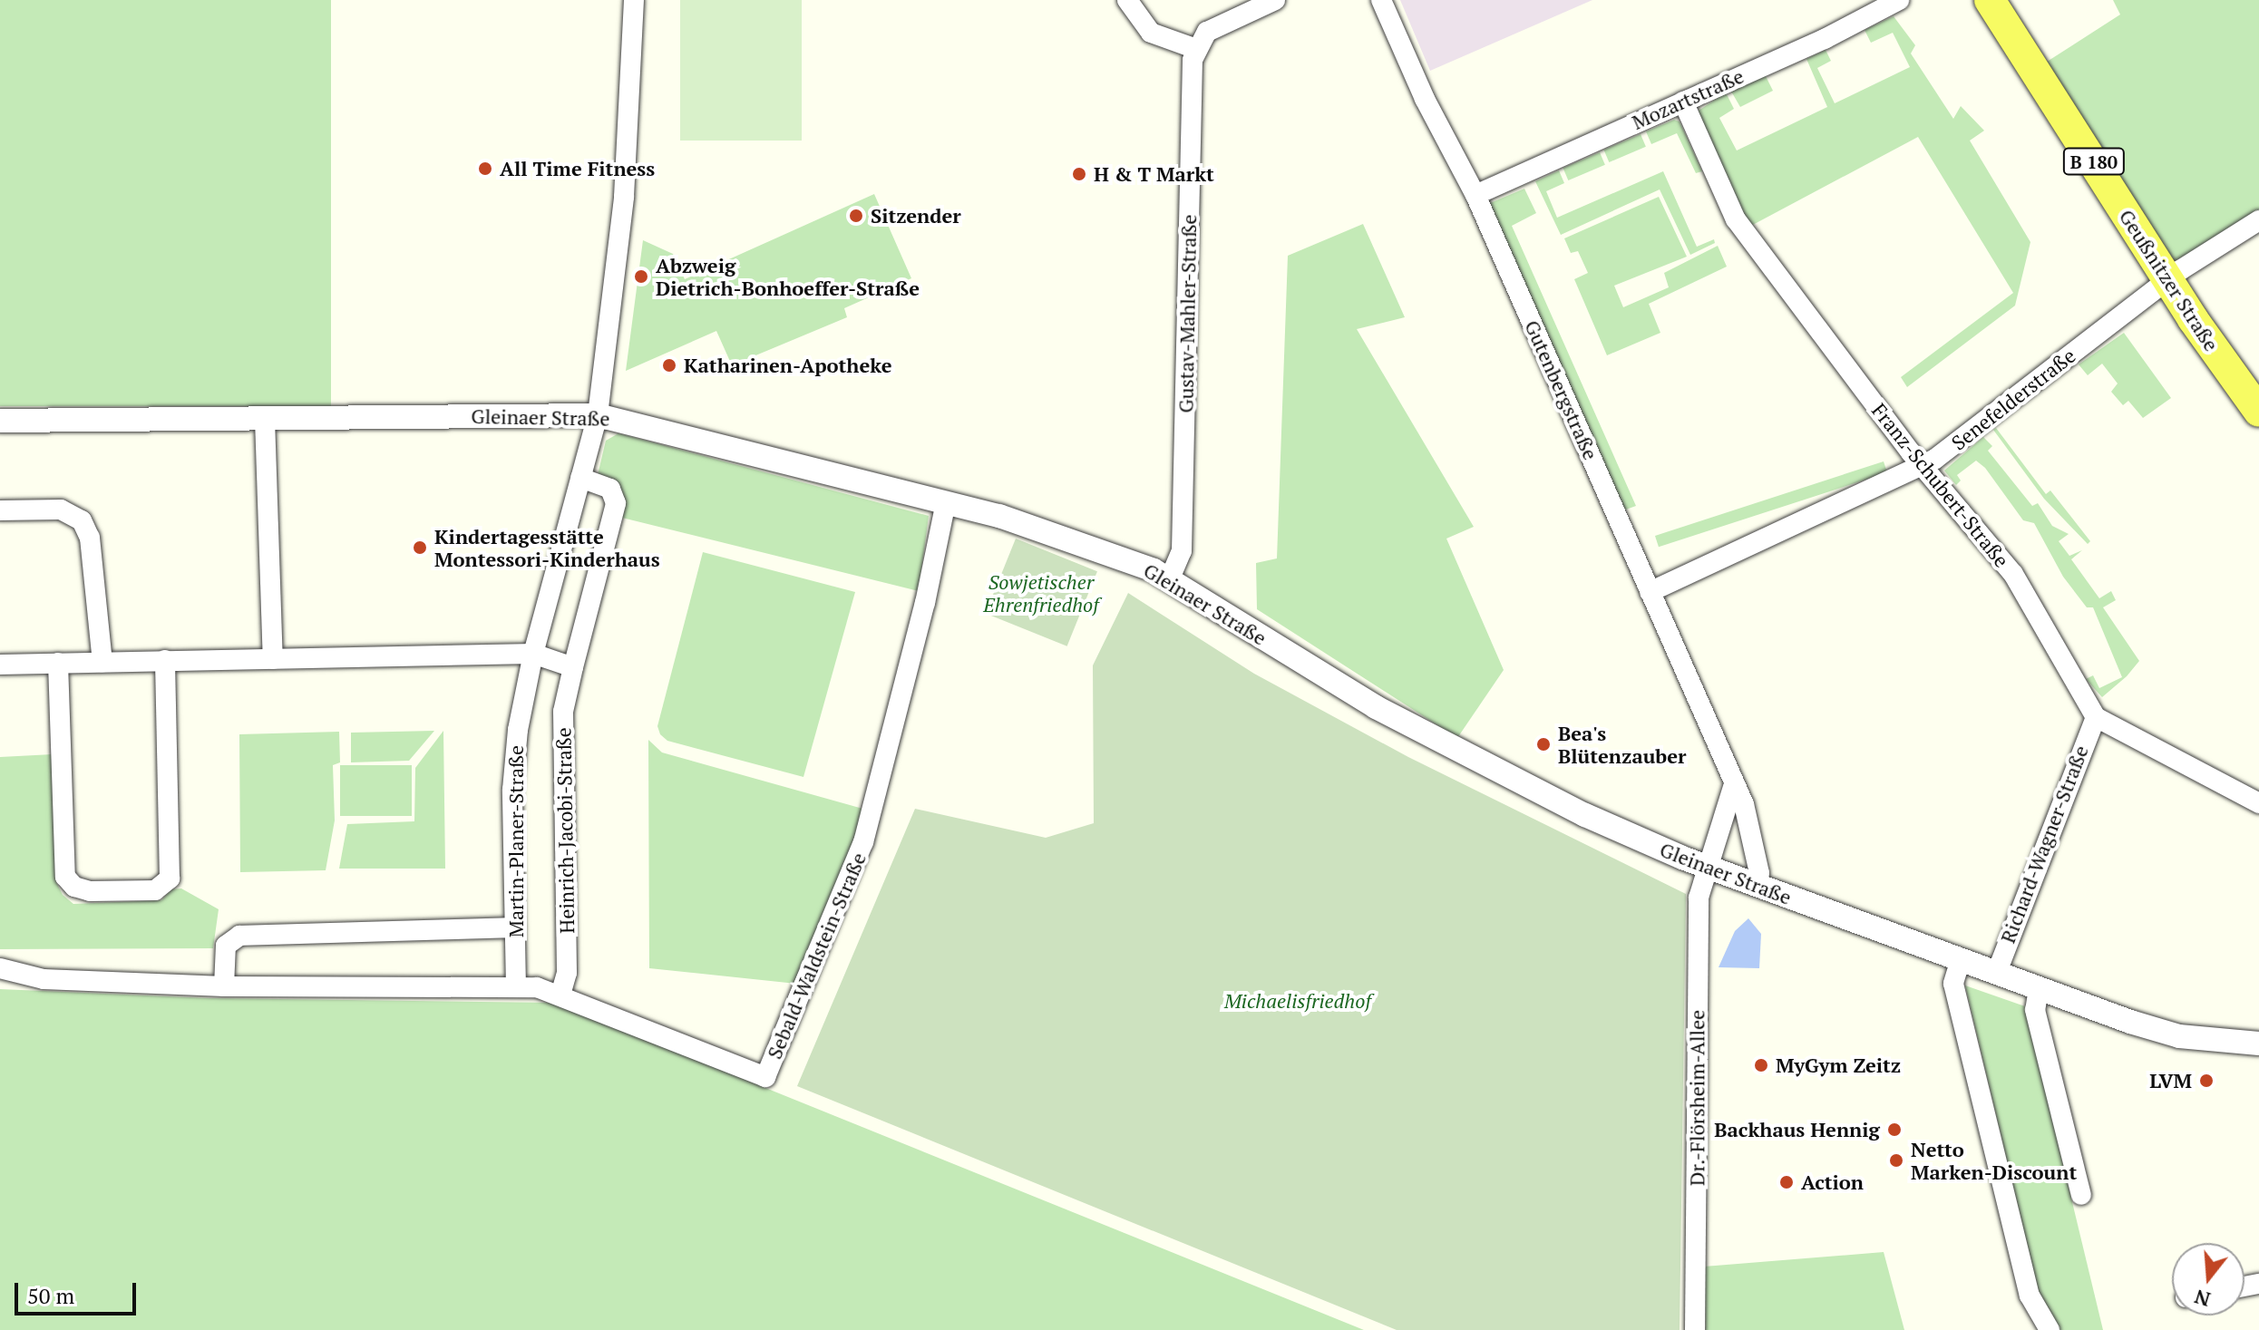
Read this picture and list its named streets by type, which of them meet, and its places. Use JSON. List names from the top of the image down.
{
  "streets": {
    "main road": ["B 180", "Geußnitzer Straße"],
    "street": [
      "Mozartstraße",
      "Gustav-Mahler-Straße",
      "Gutenbergstraße",
      "Senefelderstraße",
      "Gleinaer Straße",
      "Franz-Schubert-Straße",
      "Heinrich-Jacobi-Straße",
      "Martin-Planer-Straße",
      "Richard-Wagner-Straße",
      "Sebald-Waldstein-Straße",
      "Dr.-Flörsheim-Allee"
    ]
  },
  "crossings": [
    ["Mozartstraße", "Gutenbergstraße"],
    ["Mozartstraße", "Franz-Schubert-Straße"],
    ["Geußnitzer Straße", "Senefelderstraße"],
    ["Gustav-Mahler-Straße", "Gleinaer Straße"],
    ["Gutenbergstraße", "Senefelderstraße"],
    ["Gutenbergstraße", "Gleinaer Straße"],
    ["Senefelderstraße", "Franz-Schubert-Straße"],
    ["Gleinaer Straße", "Martin-Planer-Straße"],
    ["Gleinaer Straße", "Richard-Wagner-Straße"],
    ["Gleinaer Straße", "Sebald-Waldstein-Straße"],
    ["Gleinaer Straße", "Dr.-Flörsheim-Allee"],
    ["Franz-Schubert-Straße", "Richard-Wagner-Straße"],
    ["Heinrich-Jacobi-Straße", "Martin-Planer-Straße"],
    ["Heinrich-Jacobi-Straße", "Sebald-Waldstein-Straße"],
    ["Martin-Planer-Straße", "Sebald-Waldstein-Straße"]
  ],
  "parks": ["Sowjetischer Ehrenfriedhof", "Michaelisfriedhof"],
  "places": [
    "All Time Fitness",
    "H & T Markt",
    "Sitzender",
    "Abzweig Dietrich-Bonhoeffer-Straße",
    "Katharinen-Apotheke",
    "Kindertagesstätte Montessori-Kinderhaus",
    "Bea's Blütenzauber",
    "MyGym Zeitz",
    "LVM",
    "Backhaus Hennig",
    "Netto Marken-Discount",
    "Action"
  ],
  "scale_bar": "50 m",
  "north": "bottom"
}
